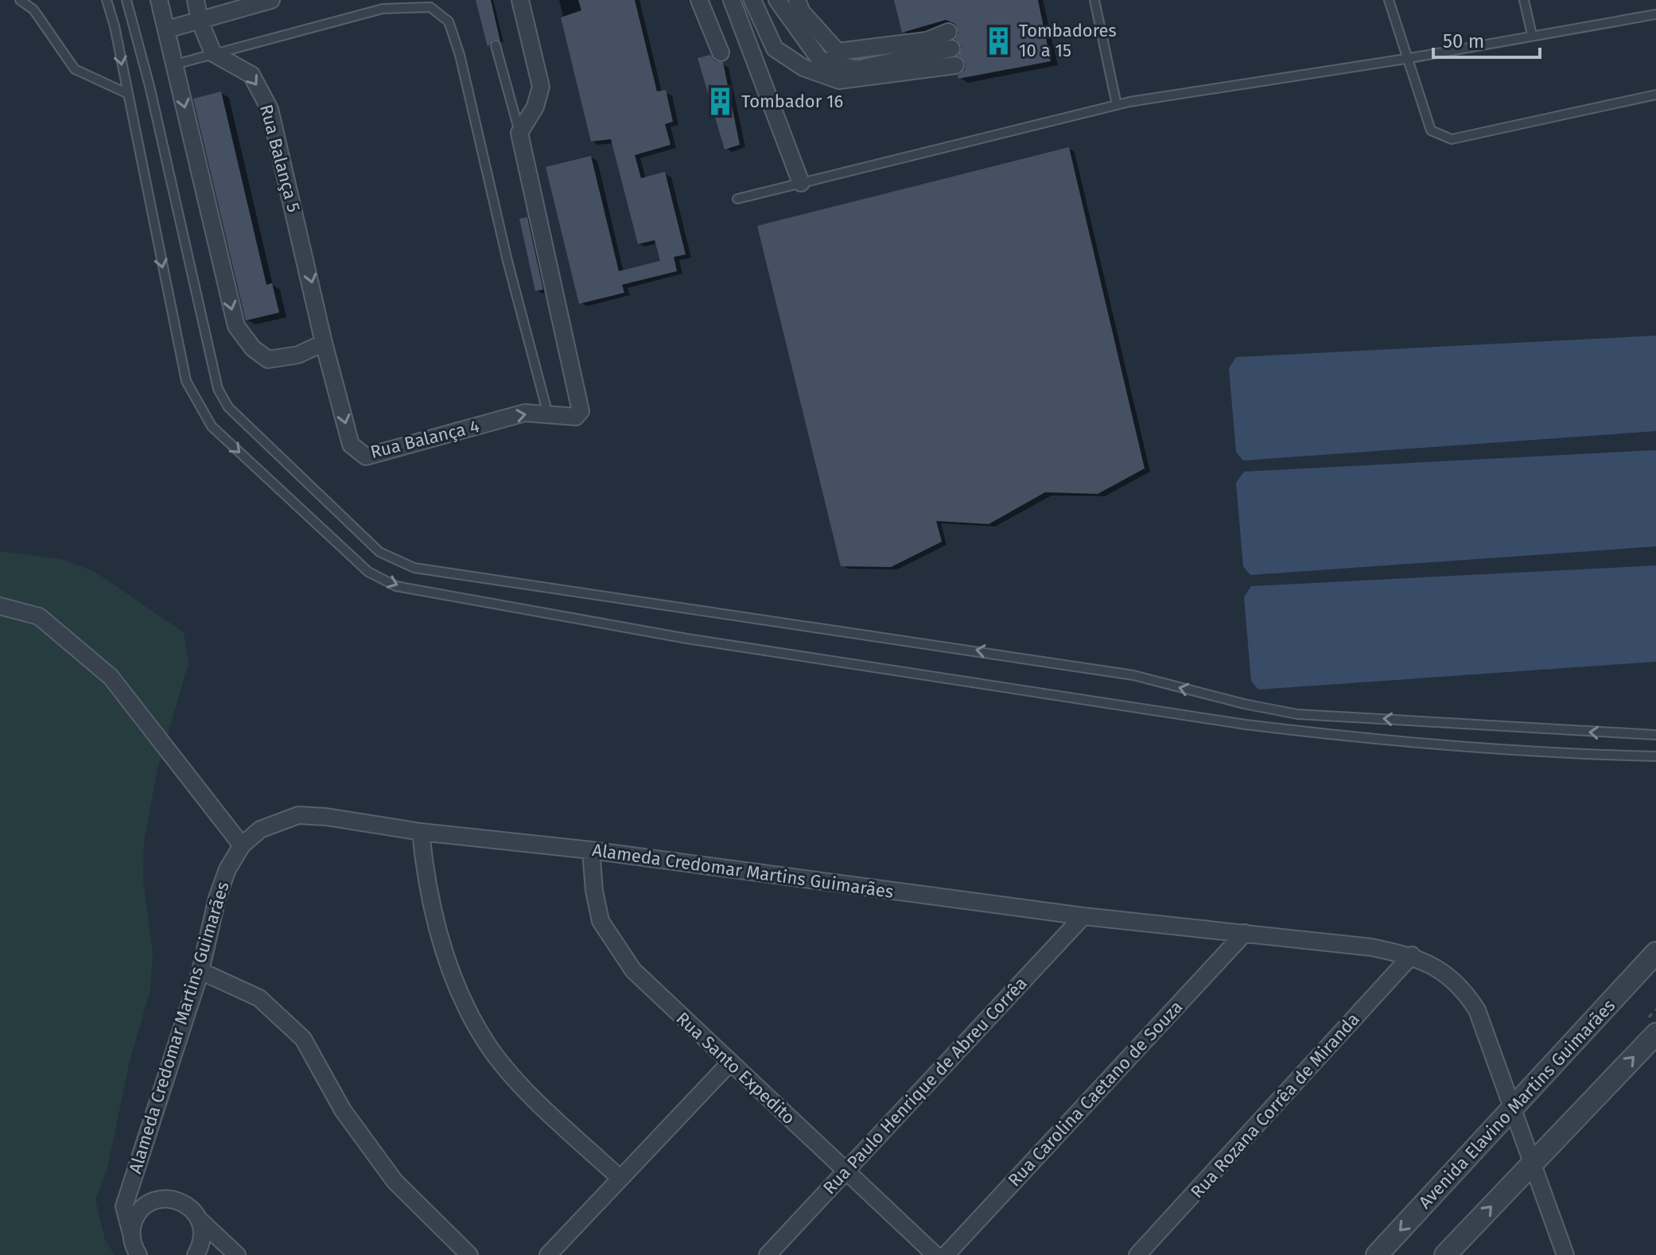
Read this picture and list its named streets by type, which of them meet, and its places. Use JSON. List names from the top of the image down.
{
  "streets": {
    "street": [
      "Rua Balança 5",
      "Rua Balança 4",
      "Alameda Credomar Martins Guimarães",
      "Rua Santo Expedito",
      "Rua Paulo Henrique de Abreu Corrêa",
      "Rua Carolina Caetano de Souza",
      "Avenida Elavino Martins Guimarães",
      "Rua Rozana Corrêa de Miranda"
    ]
  },
  "crossings": [
    ["Rua Balança 5", "Rua Balança 4"],
    ["Alameda Credomar Martins Guimarães", "Rua Santo Expedito"],
    ["Alameda Credomar Martins Guimarães", "Rua Paulo Henrique de Abreu Corrêa"],
    ["Alameda Credomar Martins Guimarães", "Rua Carolina Caetano de Souza"],
    ["Alameda Credomar Martins Guimarães", "Avenida Elavino Martins Guimarães"],
    ["Alameda Credomar Martins Guimarães", "Rua Rozana Corrêa de Miranda"],
    ["Rua Santo Expedito", "Rua Paulo Henrique de Abreu Corrêa"]
  ],
  "one_way": ["Rua Balança 5"],
  "places": {
    "building": ["Tombadores 10 a 15", "Tombador 16"]
  },
  "scale_bar": "50 m"
}
